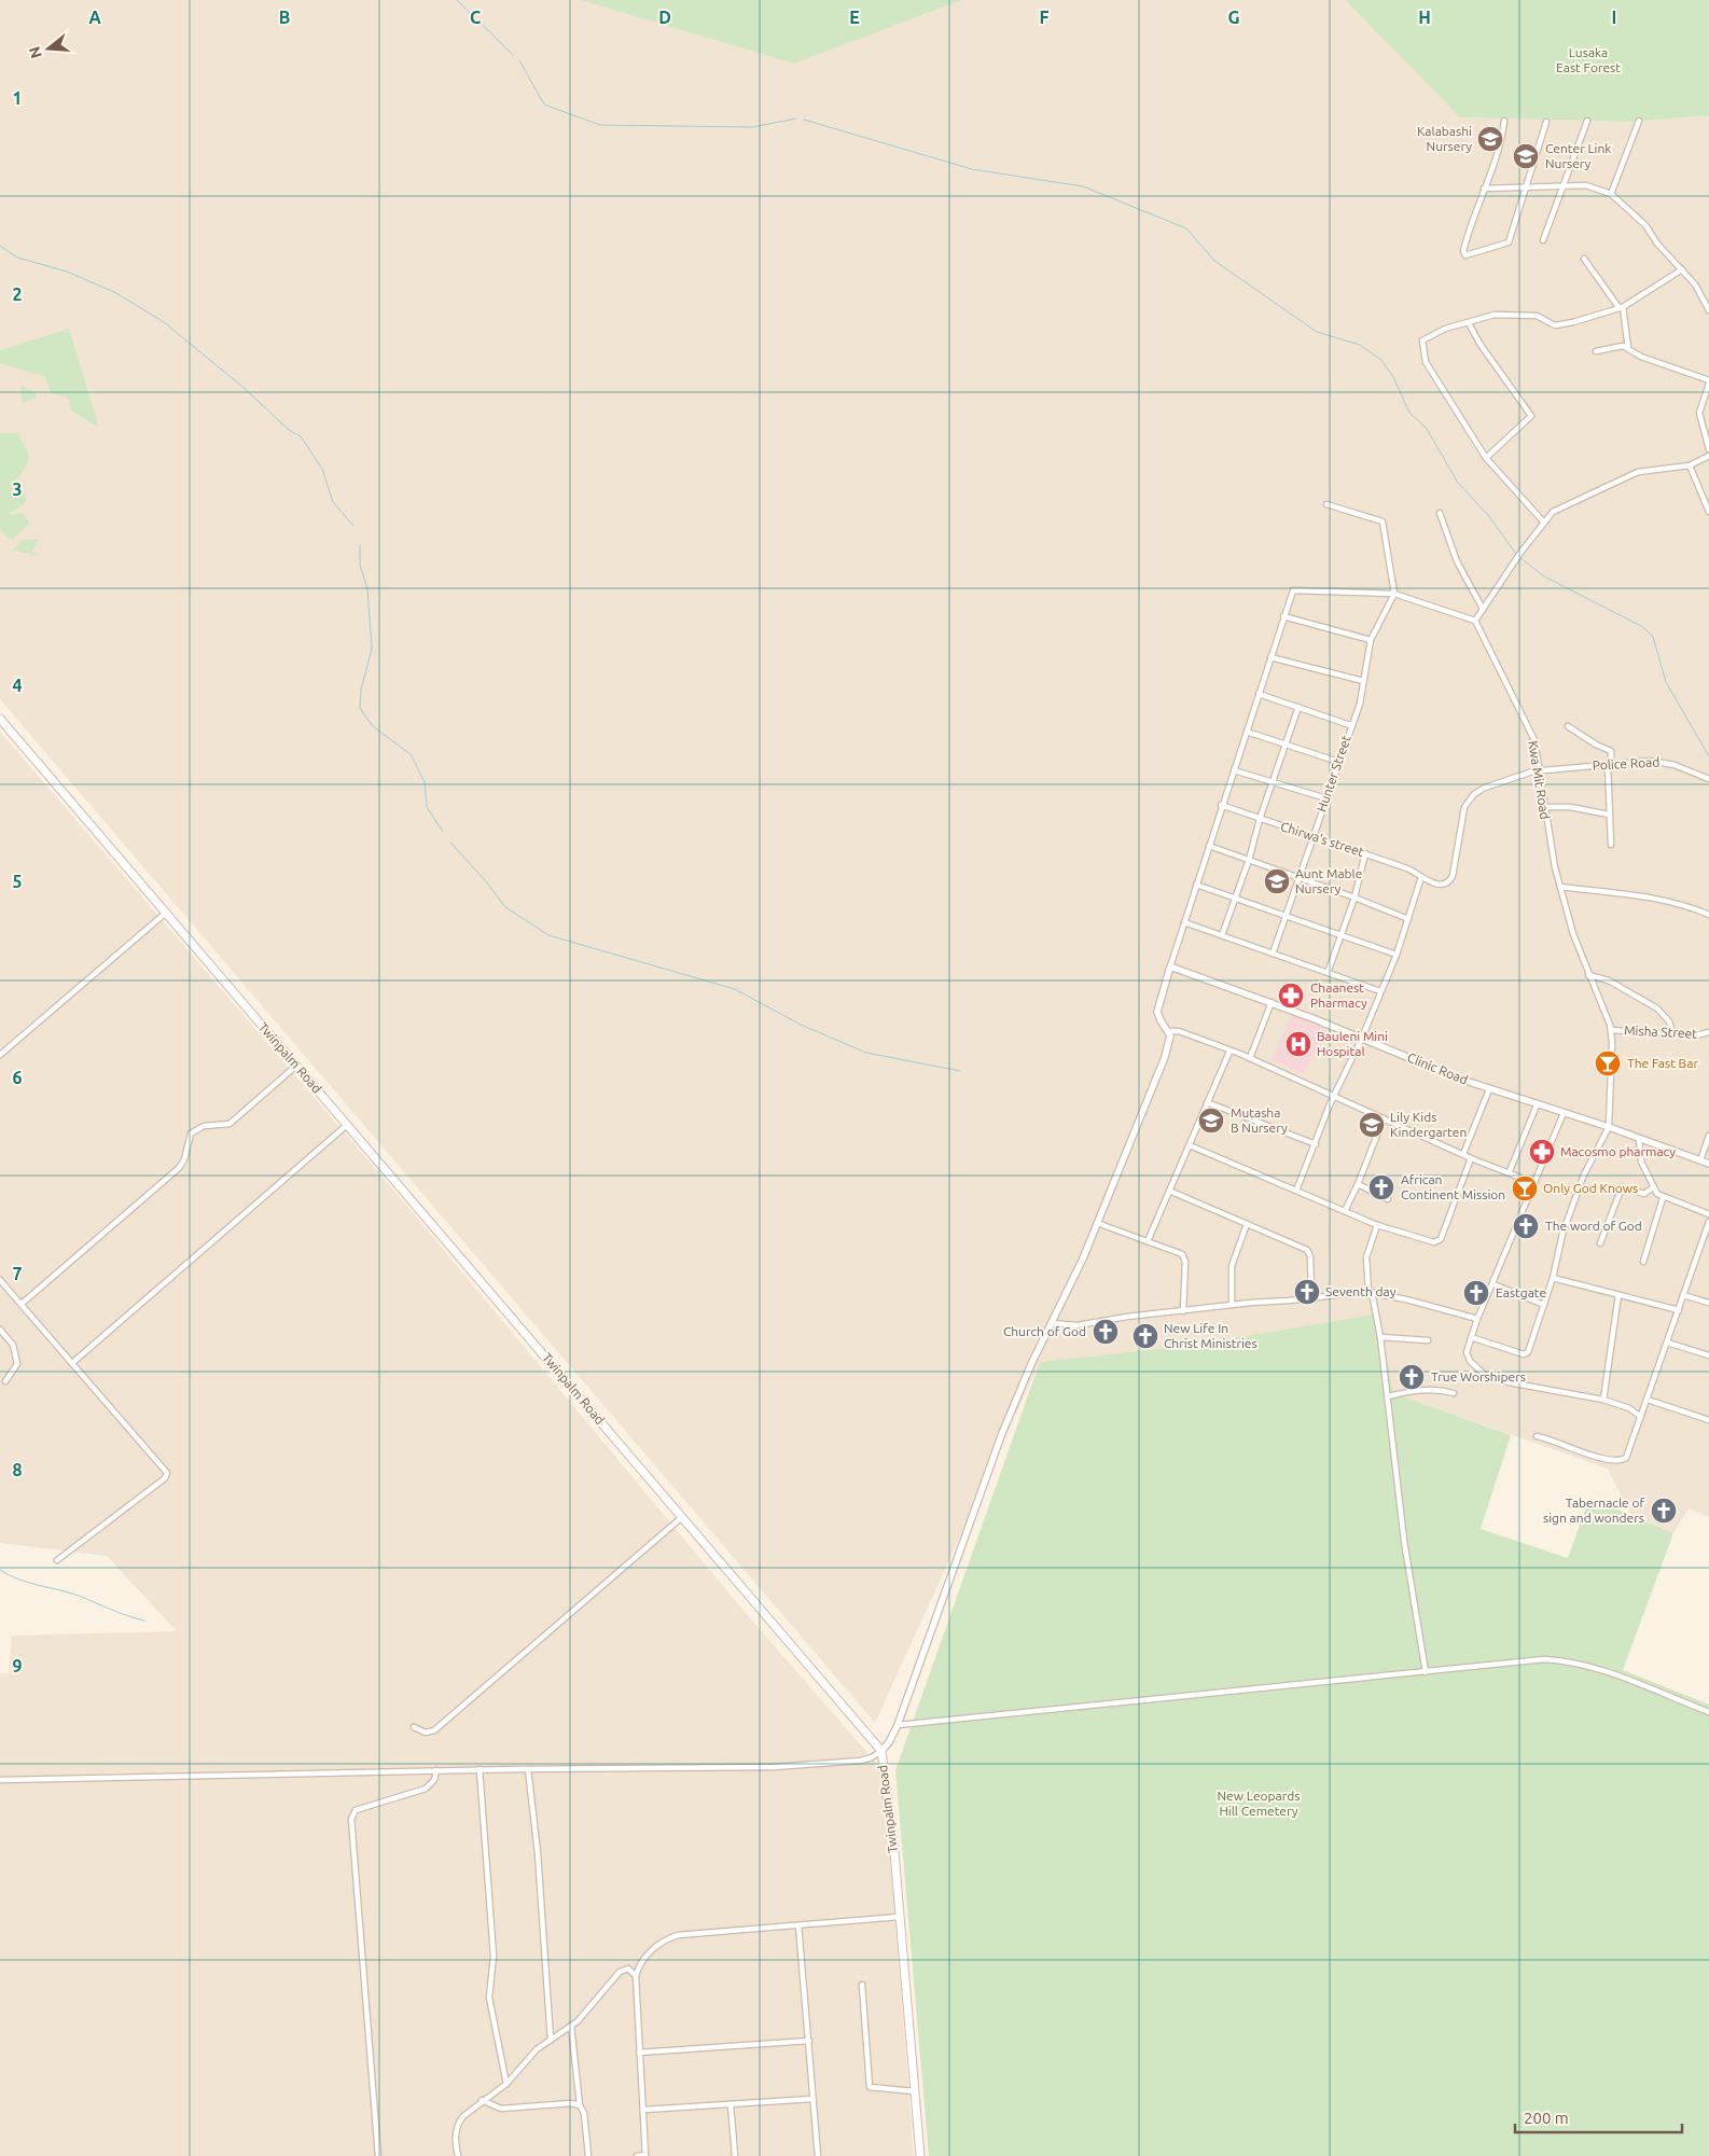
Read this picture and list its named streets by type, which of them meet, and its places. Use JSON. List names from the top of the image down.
{
  "streets": {
    "main road": ["Twinpalm Road"],
    "street": [
      "Police Road",
      "Hunter Street",
      "Kwa Mit Road",
      "Chirwa’s street",
      "Misha Street",
      "Clinic Road"
    ]
  },
  "crossings": [
    ["Police Road", "Kwa Mit Road"],
    ["Police Road", "Chirwa’s street"],
    ["Hunter Street", "Chirwa’s street"],
    ["Kwa Mit Road", "Misha Street"],
    ["Kwa Mit Road", "Clinic Road"]
  ],
  "parks": ["Lusaka East Forest", "New Leopards Hill Cemetery"],
  "places": {
    "school or university": [
      "Kalabashi Nursery",
      "Center Link Nursery",
      "Aunt Mable Nursery",
      "Mutasha B Nursery",
      "Lily Kids Kindergarten"
    ],
    "pharmacy": ["Chaanest Pharmacy", "Macosmo pharmacy"],
    "hospital": ["Bauleni Mini Hospital"],
    "bar": ["The Fast Bar", "Only God Knows"],
    "church": [
      "African Continent Mission",
      "The word of God",
      "Seventh day",
      "Eastgate",
      "Church of God",
      "New Life In Christ Ministries",
      "True Worshipers",
      "Tabernacle of sign and wonders"
    ]
  },
  "scale_bar": "200 m",
  "north": "left",
  "grid": {
    "columns": [
      "A",
      "B",
      "C",
      "D",
      "E",
      "F",
      "G",
      "H",
      "I"
    ],
    "rows": [
      "1",
      "2",
      "3",
      "4",
      "5",
      "6",
      "7",
      "8",
      "9"
    ]
  }
}
